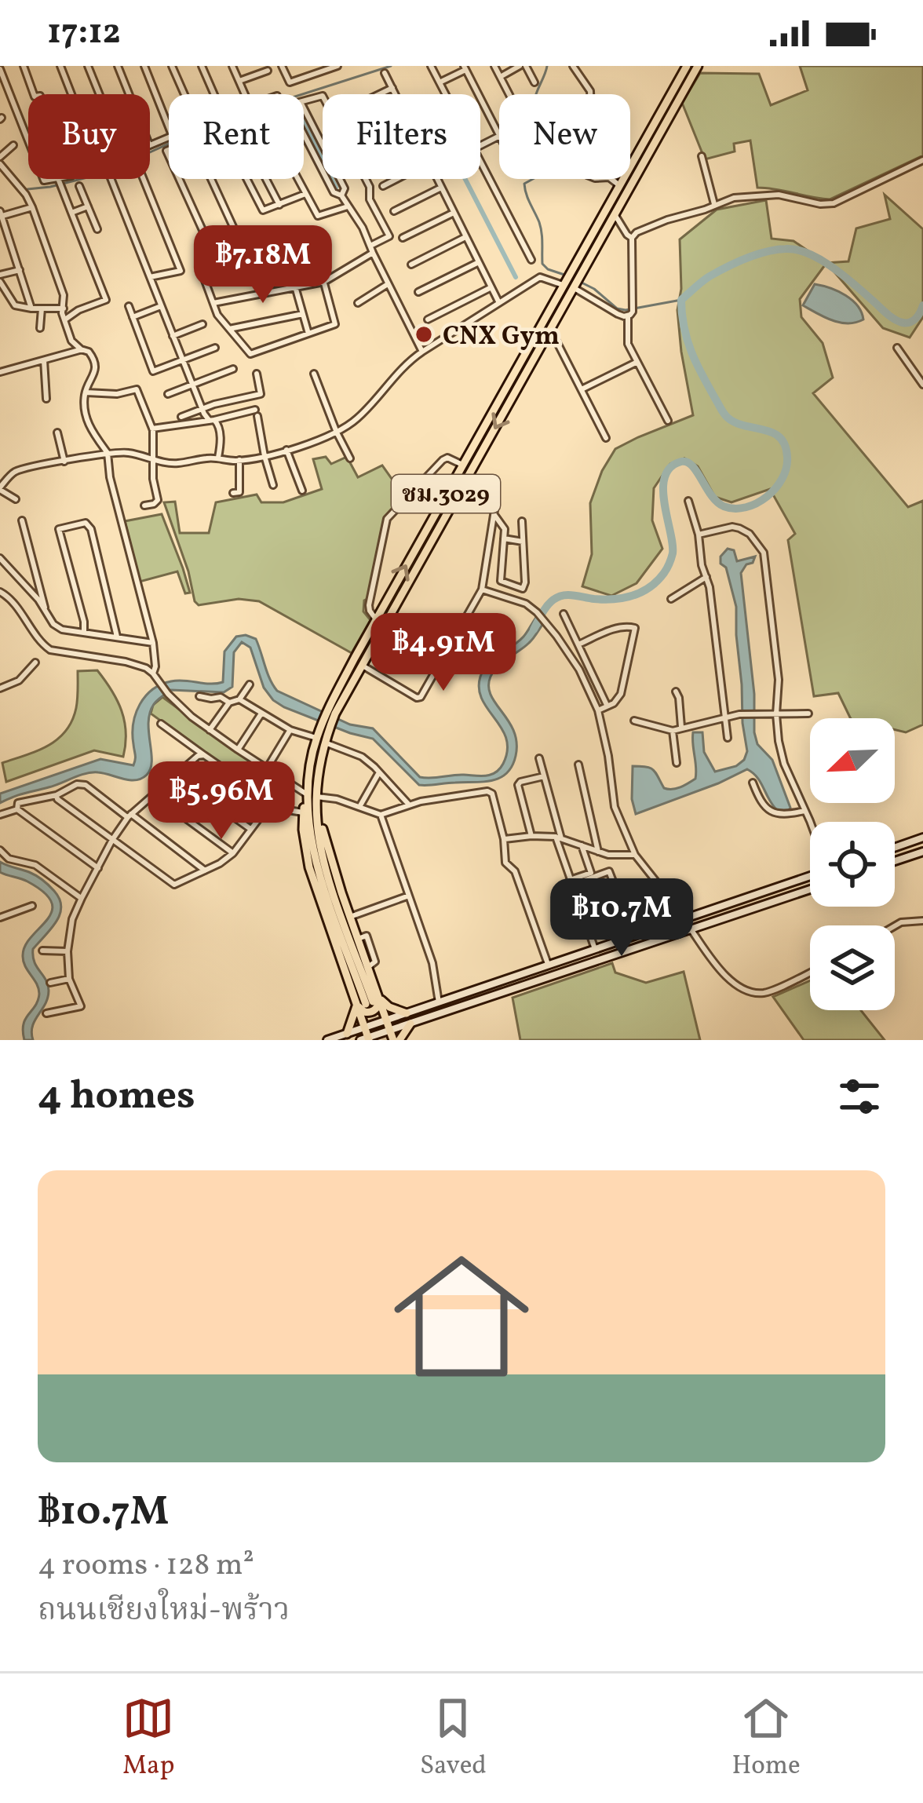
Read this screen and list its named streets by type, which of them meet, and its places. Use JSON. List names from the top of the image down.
{
  "streets": {
    "main road": ["ชม.3029"]
  },
  "places": ["CNX Gym"],
  "north": "bottom left",
  "page": {
    "status": "17:12",
    "chip": [
      "Buy",
      "Rent",
      "Filters",
      "New"
    ],
    "price": [
      "฿7.18M",
      "฿4.91M",
      "฿5.96M",
      "฿10.7M"
    ],
    "heading": "4 homes",
    "list": [
      {
        "name": "฿10.7M",
        "note": "4 rooms · 128 m² · ถนนเชียงใหม่-พร้าว"
      }
    ],
    "tabs": ["Map", "Saved", "Home"]
  }
}
